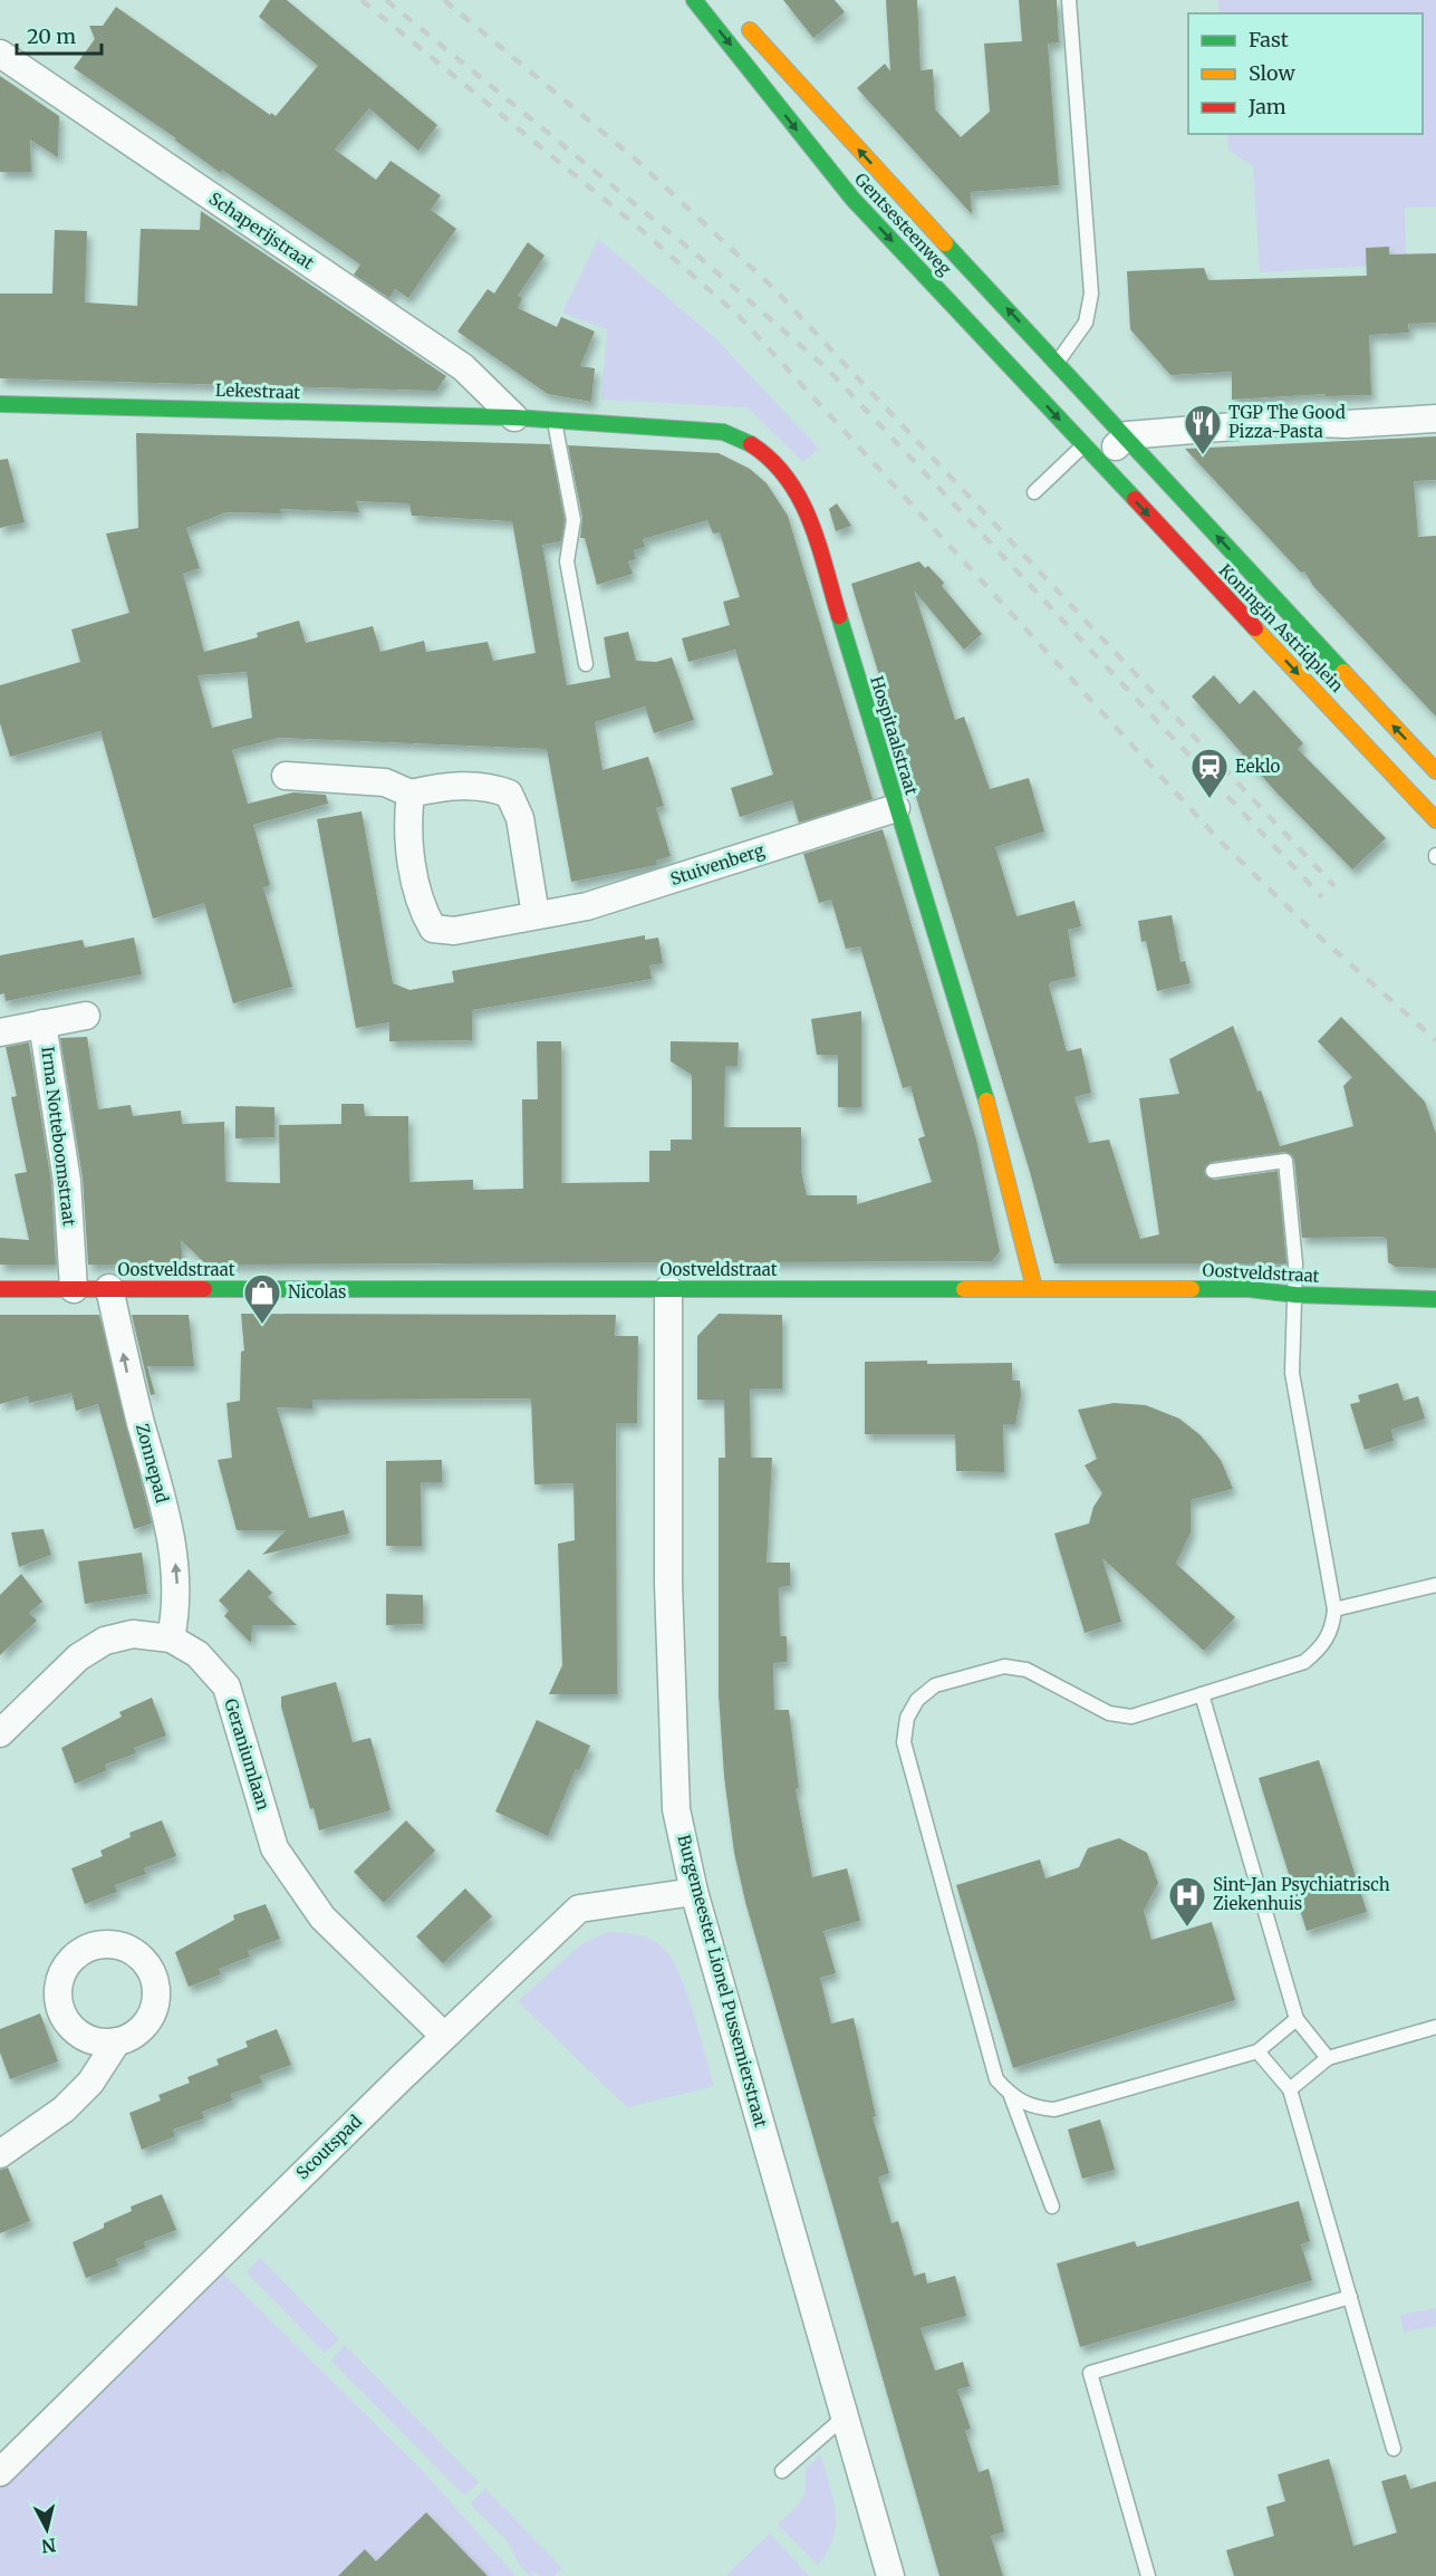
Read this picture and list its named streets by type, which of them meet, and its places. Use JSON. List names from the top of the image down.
{
  "streets": {
    "street": [
      "Gentsesteenweg",
      "Schaperijstraat",
      "Lekestraat",
      "Koningin Astridplein",
      "Hospitaalstraat",
      "Stuivenberg",
      "Irma Notteboomstraat",
      "Oostveldstraat",
      "Zonnepad",
      "Geraniumlaan",
      "Burgemeester Lionel Pussemierstraat",
      "Scoutspad"
    ]
  },
  "crossings": [
    ["Gentsesteenweg", "Koningin Astridplein"],
    ["Schaperijstraat", "Lekestraat"],
    ["Schaperijstraat", "Hospitaalstraat"],
    ["Lekestraat", "Hospitaalstraat"],
    ["Hospitaalstraat", "Stuivenberg"],
    ["Hospitaalstraat", "Oostveldstraat"],
    ["Irma Notteboomstraat", "Oostveldstraat"],
    ["Oostveldstraat", "Zonnepad"],
    ["Oostveldstraat", "Burgemeester Lionel Pussemierstraat"],
    ["Zonnepad", "Geraniumlaan"],
    ["Geraniumlaan", "Scoutspad"],
    ["Burgemeester Lionel Pussemierstraat", "Scoutspad"]
  ],
  "one_way": ["Zonnepad"],
  "places": {
    "restaurant": ["TGP The Good Pizza-Pasta"],
    "station": ["Eeklo"],
    "shop": ["Nicolas"],
    "hospital": ["Sint-Jan Psychiatrisch Ziekenhuis"]
  },
  "legend": ["Fast", "Slow", "Jam"],
  "scale_bar": "20 m",
  "north": "bottom"
}
